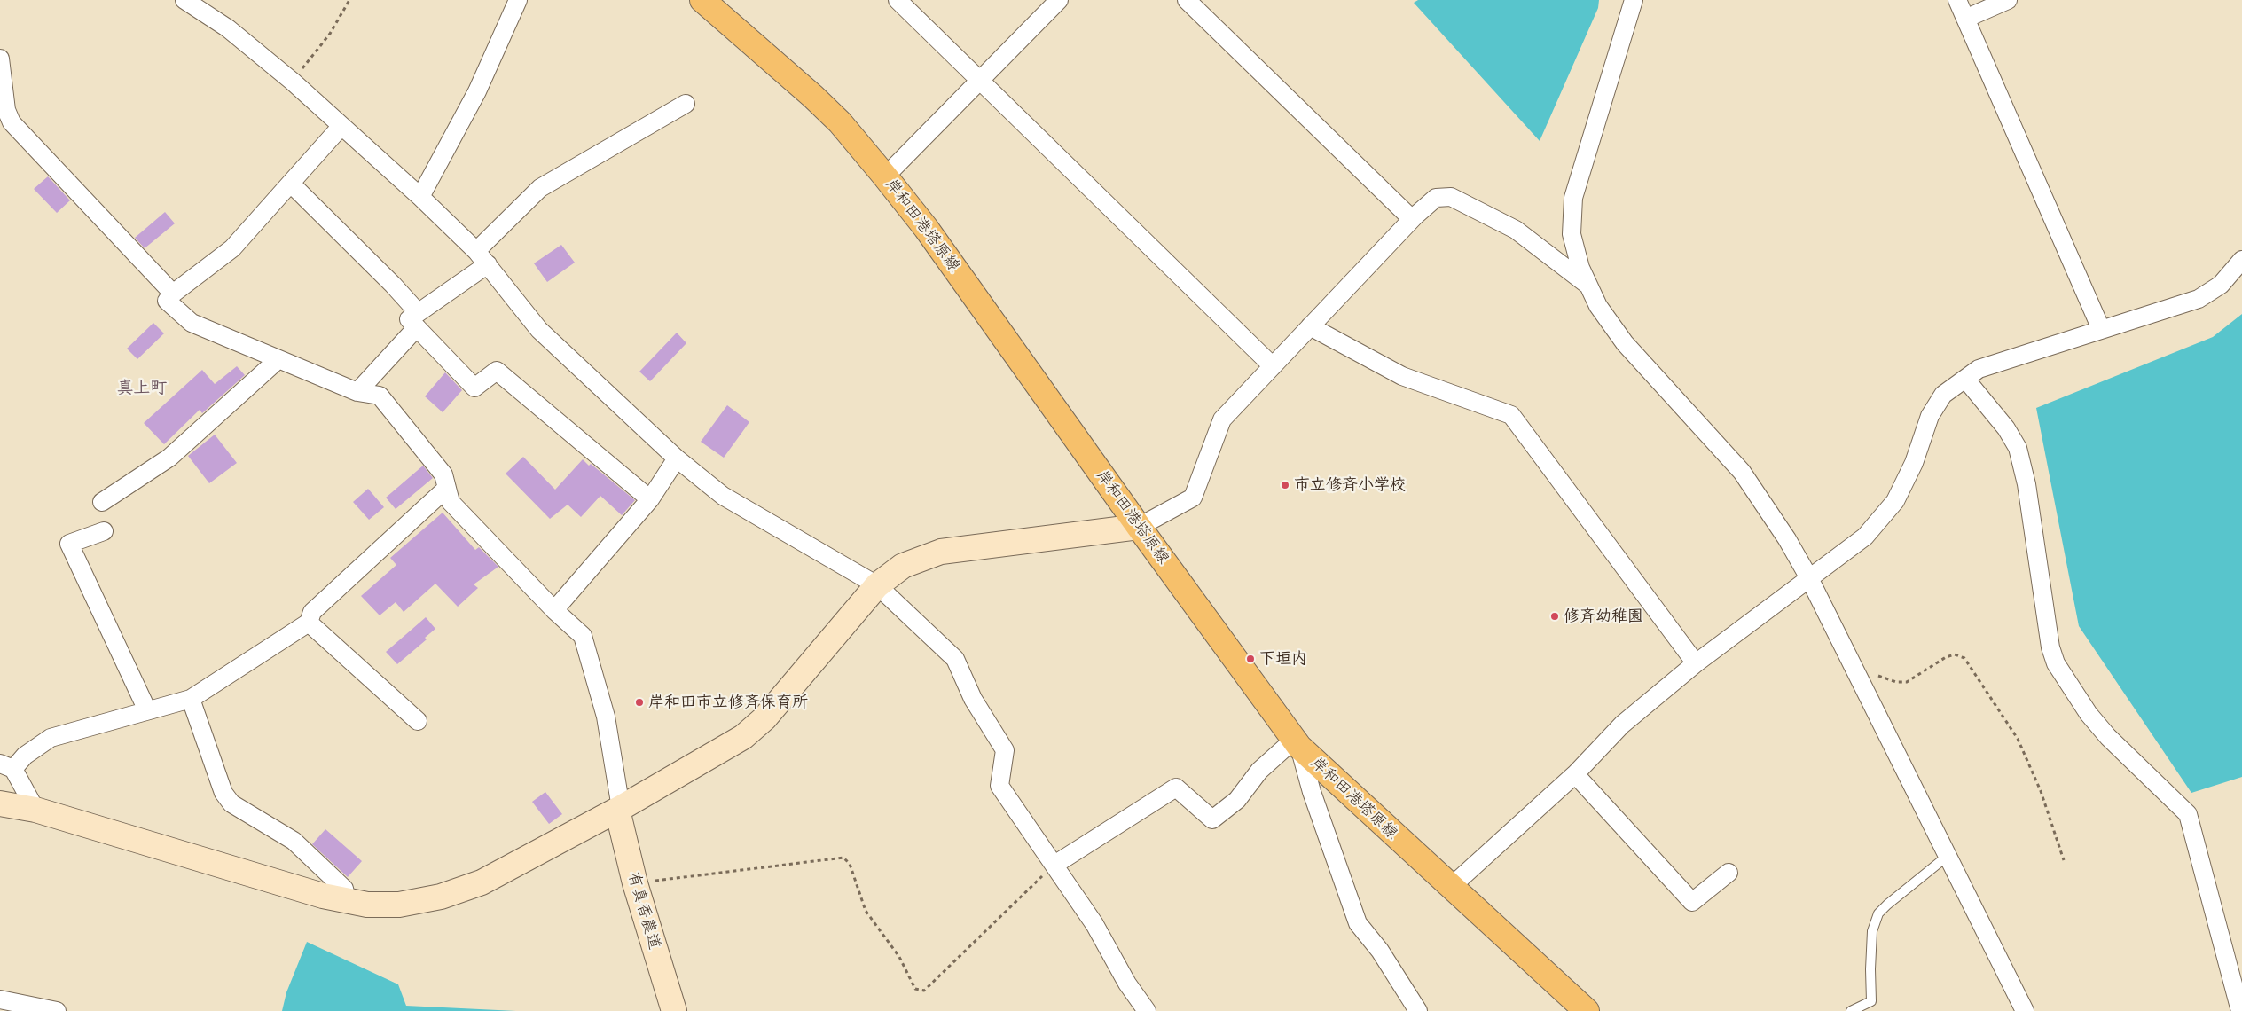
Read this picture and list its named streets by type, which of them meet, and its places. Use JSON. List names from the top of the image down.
{
  "streets": {
    "main road": ["岸和田港塔原線"],
    "street": ["有真香農道"]
  },
  "districts": ["真上町"],
  "places": [
    "市立修斉小学校",
    "修斉幼稚園",
    "下垣内",
    "岸和田市立修斉保育所"
  ]
}
